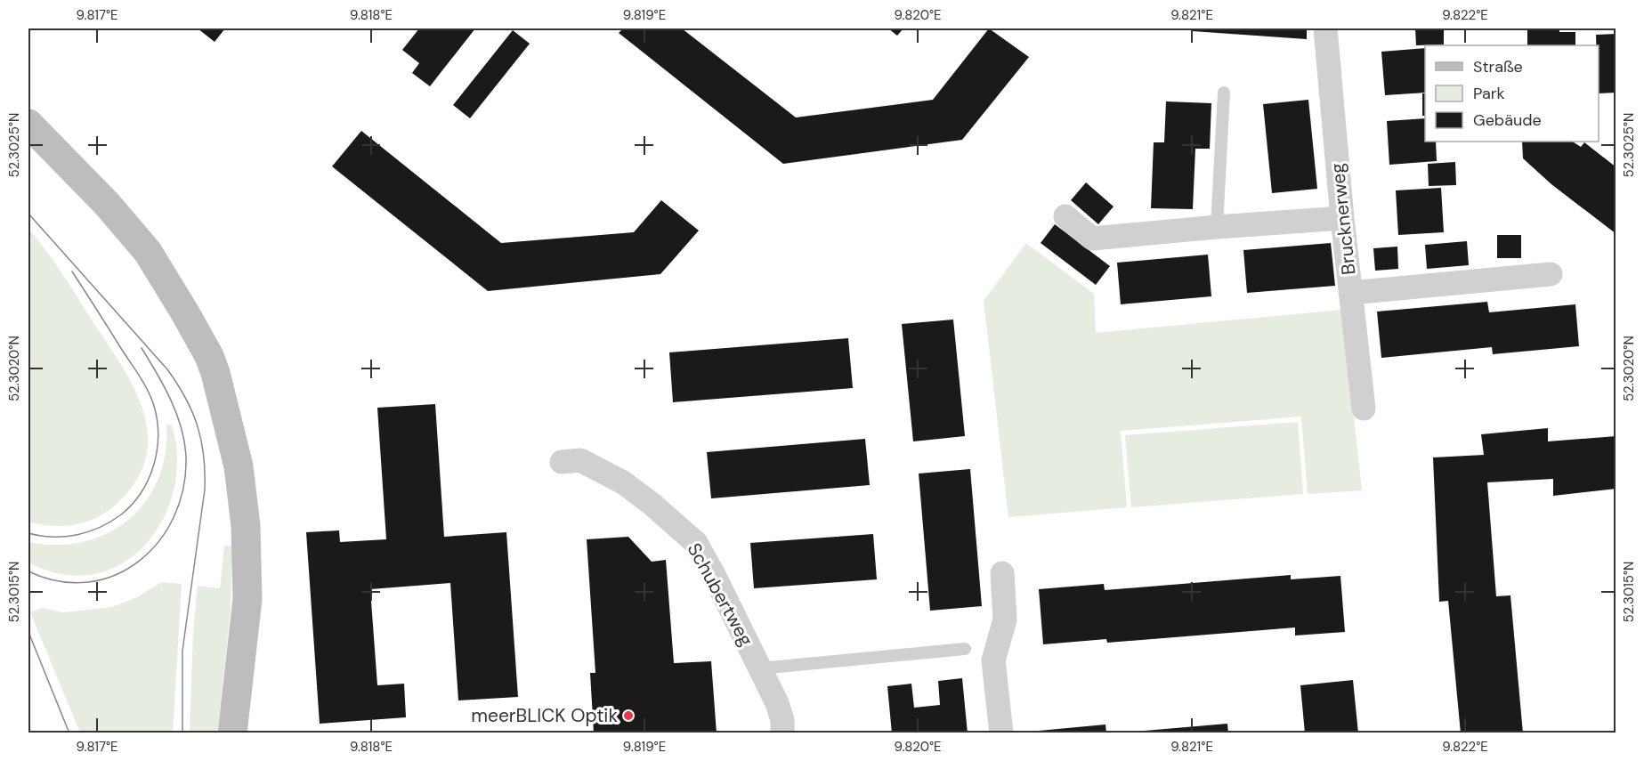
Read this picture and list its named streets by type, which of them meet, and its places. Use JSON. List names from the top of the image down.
{
  "streets": {
    "street": ["Brucknerweg", "Schubertweg"]
  },
  "places": ["meerBLICK Optik"],
  "legend": ["Straße", "Park", "Gebäude"],
  "coordinates": [
    "9.817°E",
    "9.818°E",
    "9.819°E",
    "9.820°E",
    "9.821°E",
    "9.822°E",
    "52.3025°N",
    "52.3020°N",
    "52.3015°N"
  ]
}
